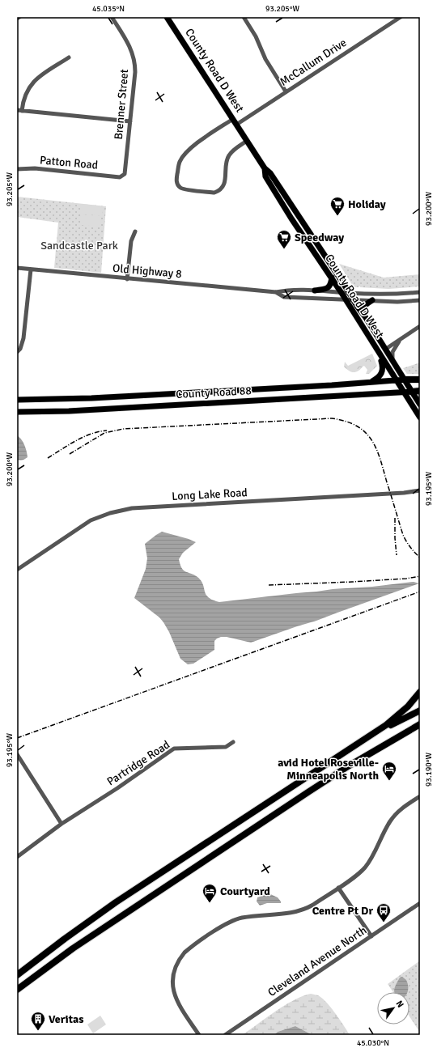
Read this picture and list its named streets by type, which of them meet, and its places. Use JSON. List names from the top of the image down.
{
  "streets": {
    "main road": ["County Road D West", "County Road 88"],
    "street": [
      "McCallum Drive",
      "Brenner Street",
      "Patton Road",
      "Old Highway 8",
      "Long Lake Road",
      "Partridge Road",
      "Cleveland Avenue North"
    ]
  },
  "crossings": [
    ["McCallum Drive", "County Road D West"],
    ["County Road D West", "Old Highway 8"],
    ["County Road D West", "County Road 88"],
    ["Brenner Street", "Patton Road"]
  ],
  "parks": ["Sandcastle Park"],
  "places": {
    "supermarket": ["Holiday", "Speedway"],
    "hotel": ["avid Hotel Roseville- Minneapolis North", "Courtyard"],
    "bus stop": ["Centre Pt Dr"],
    "building": ["Veritas"]
  },
  "north": "top right",
  "coordinates": [
    "45.035°N",
    "93.205°W",
    "93.200°W",
    "93.195°W",
    "93.190°W",
    "45.030°N"
  ]
}
